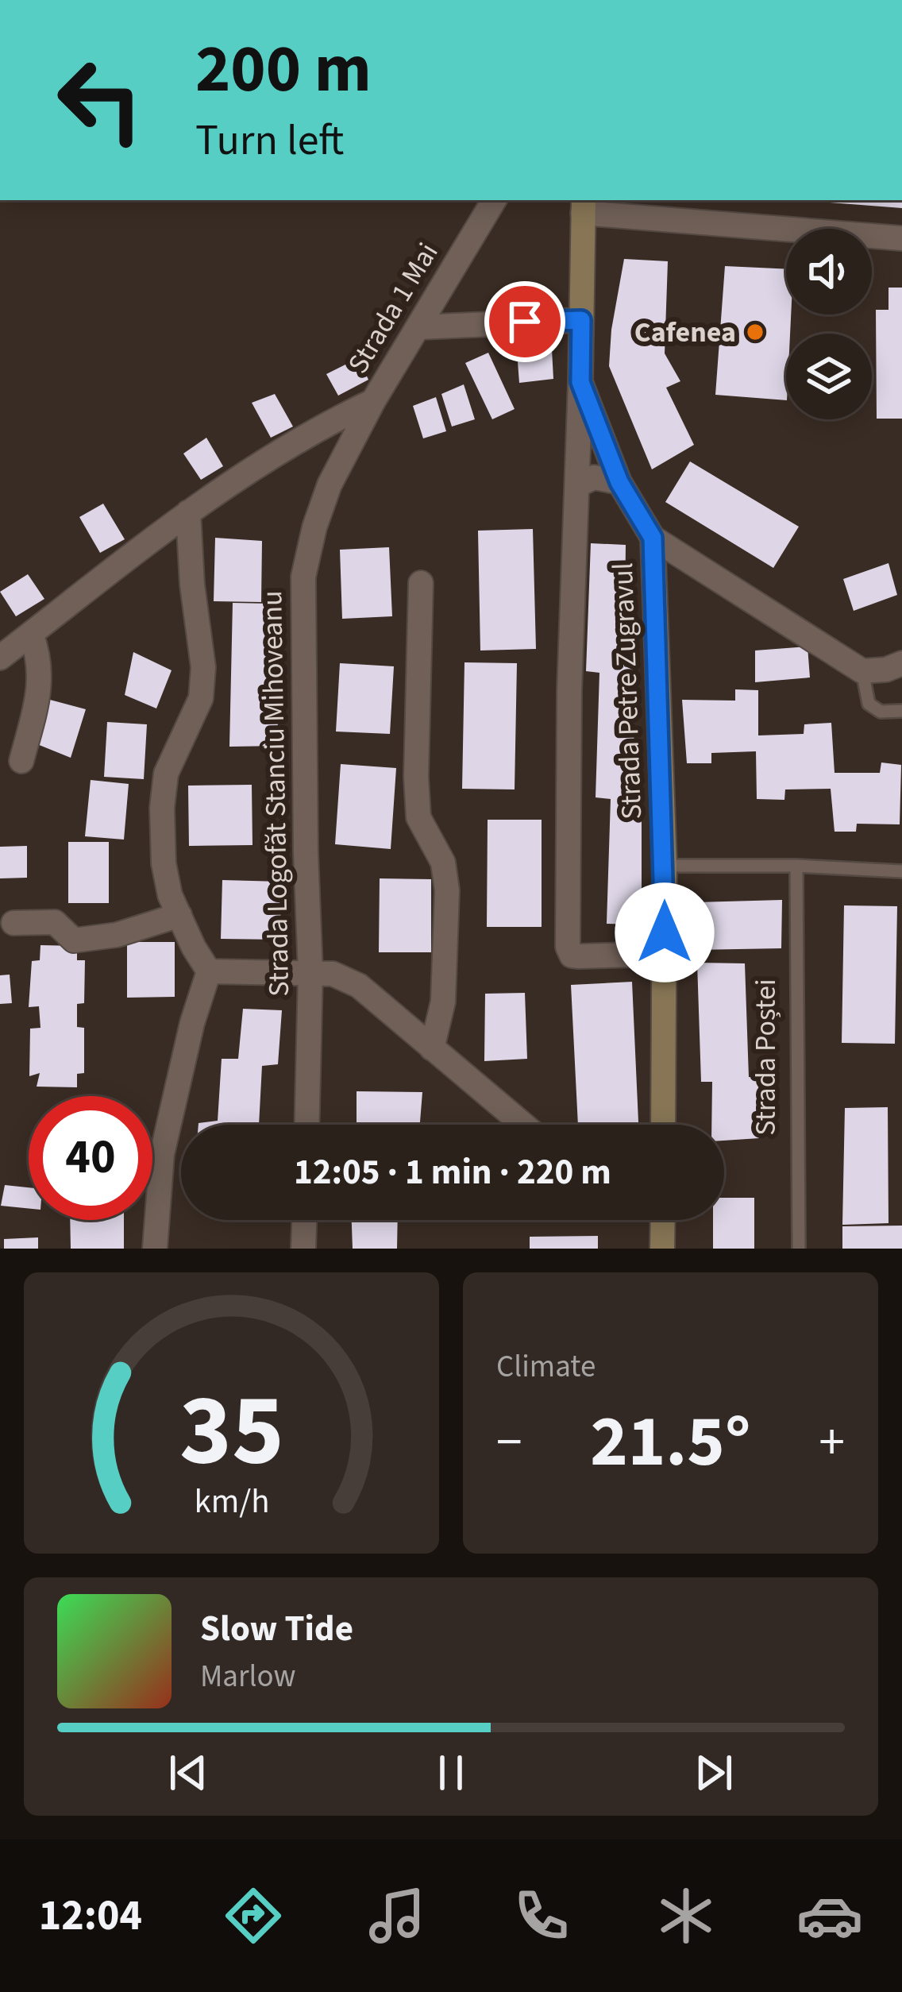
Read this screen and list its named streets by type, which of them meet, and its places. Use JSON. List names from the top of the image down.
{
  "streets": {
    "street": ["Strada 1 Mai", "Strada Petre Zugravul", "Strada Logofăt Stanciu Mihoveanu"],
    "lane": ["Strada Poștei"]
  },
  "crossings": [
    ["Strada 1 Mai", "Strada Logofăt Stanciu Mihoveanu"]
  ],
  "places": ["Cafenea"],
  "page": {
    "turn": ["200 m", "Turn left"],
    "limit": "40",
    "trip": "12:05 · 1 min · 220 m",
    "tile": "Climate",
    "heat": ["−", "21.5°", "+"],
    "song": ["Slow Tide", "Marlow"],
    "tabs": "12:04",
    "gauge": ["35", "km/h"]
  }
}
